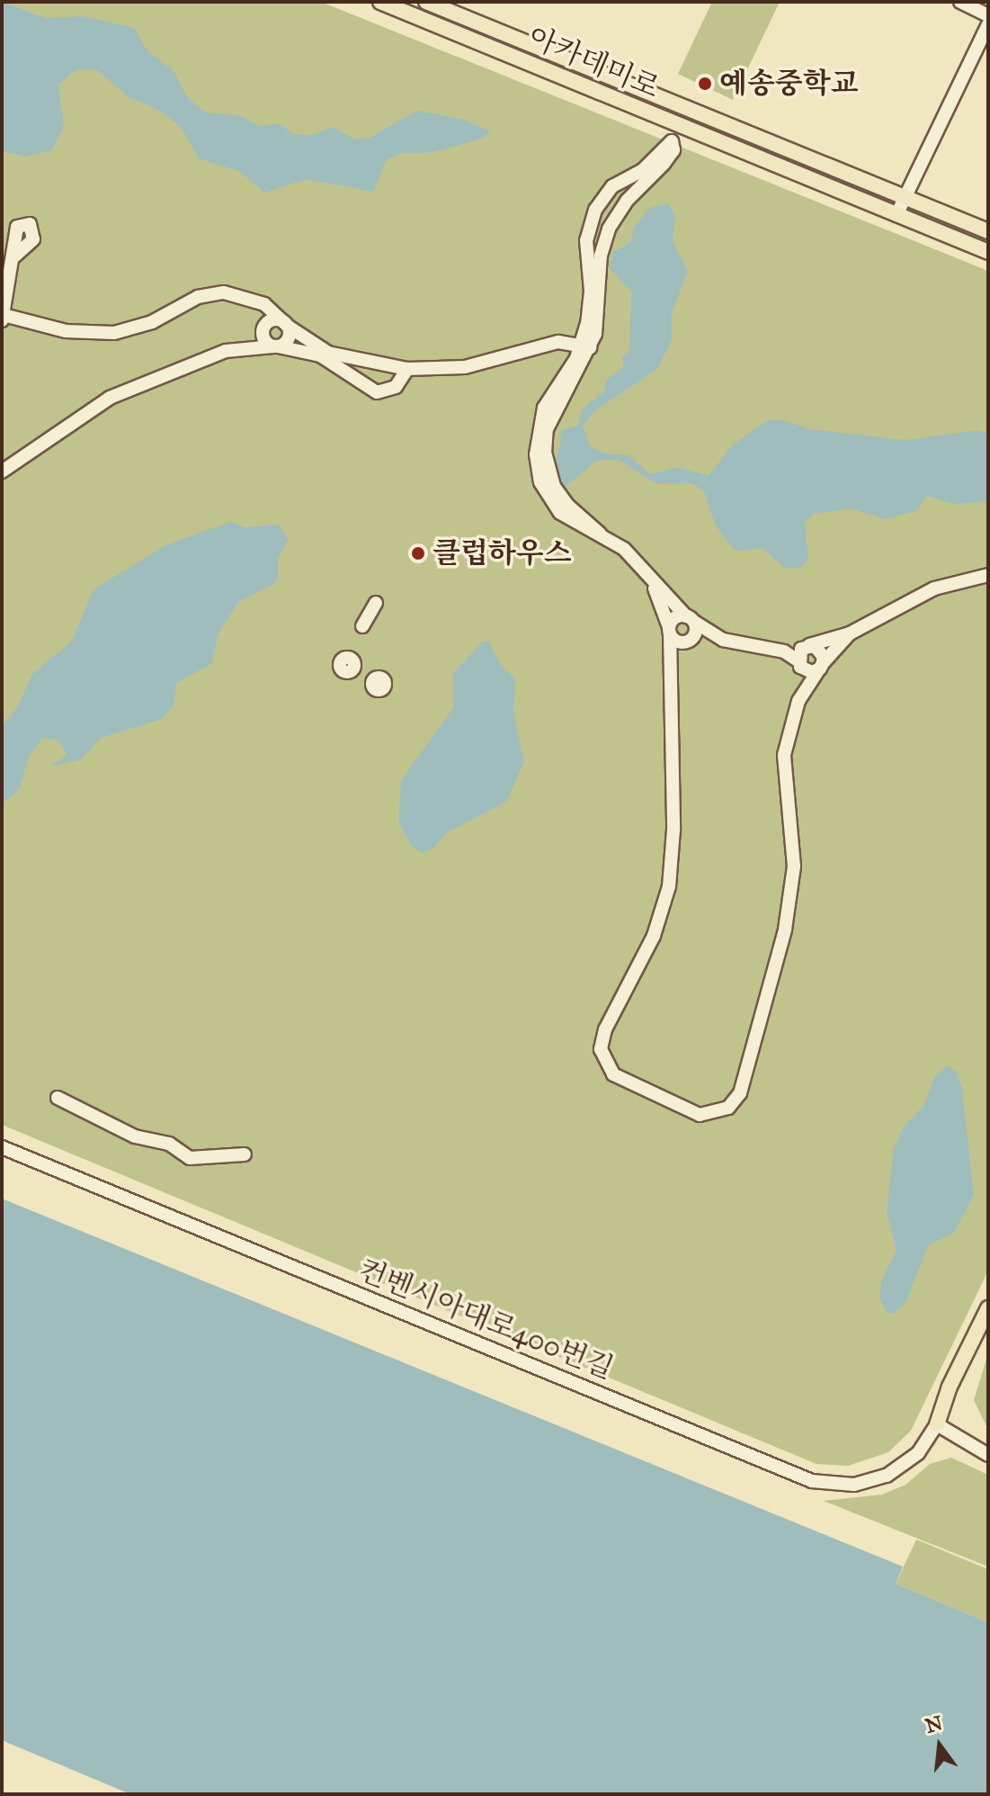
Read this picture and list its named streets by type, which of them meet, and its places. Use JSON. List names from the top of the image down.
{
  "streets": {
    "main road": ["아카데미로"],
    "street": ["컨벤시아대로400번길"]
  },
  "places": ["예송중학교", "클럽하우스"],
  "north": "top"
}
